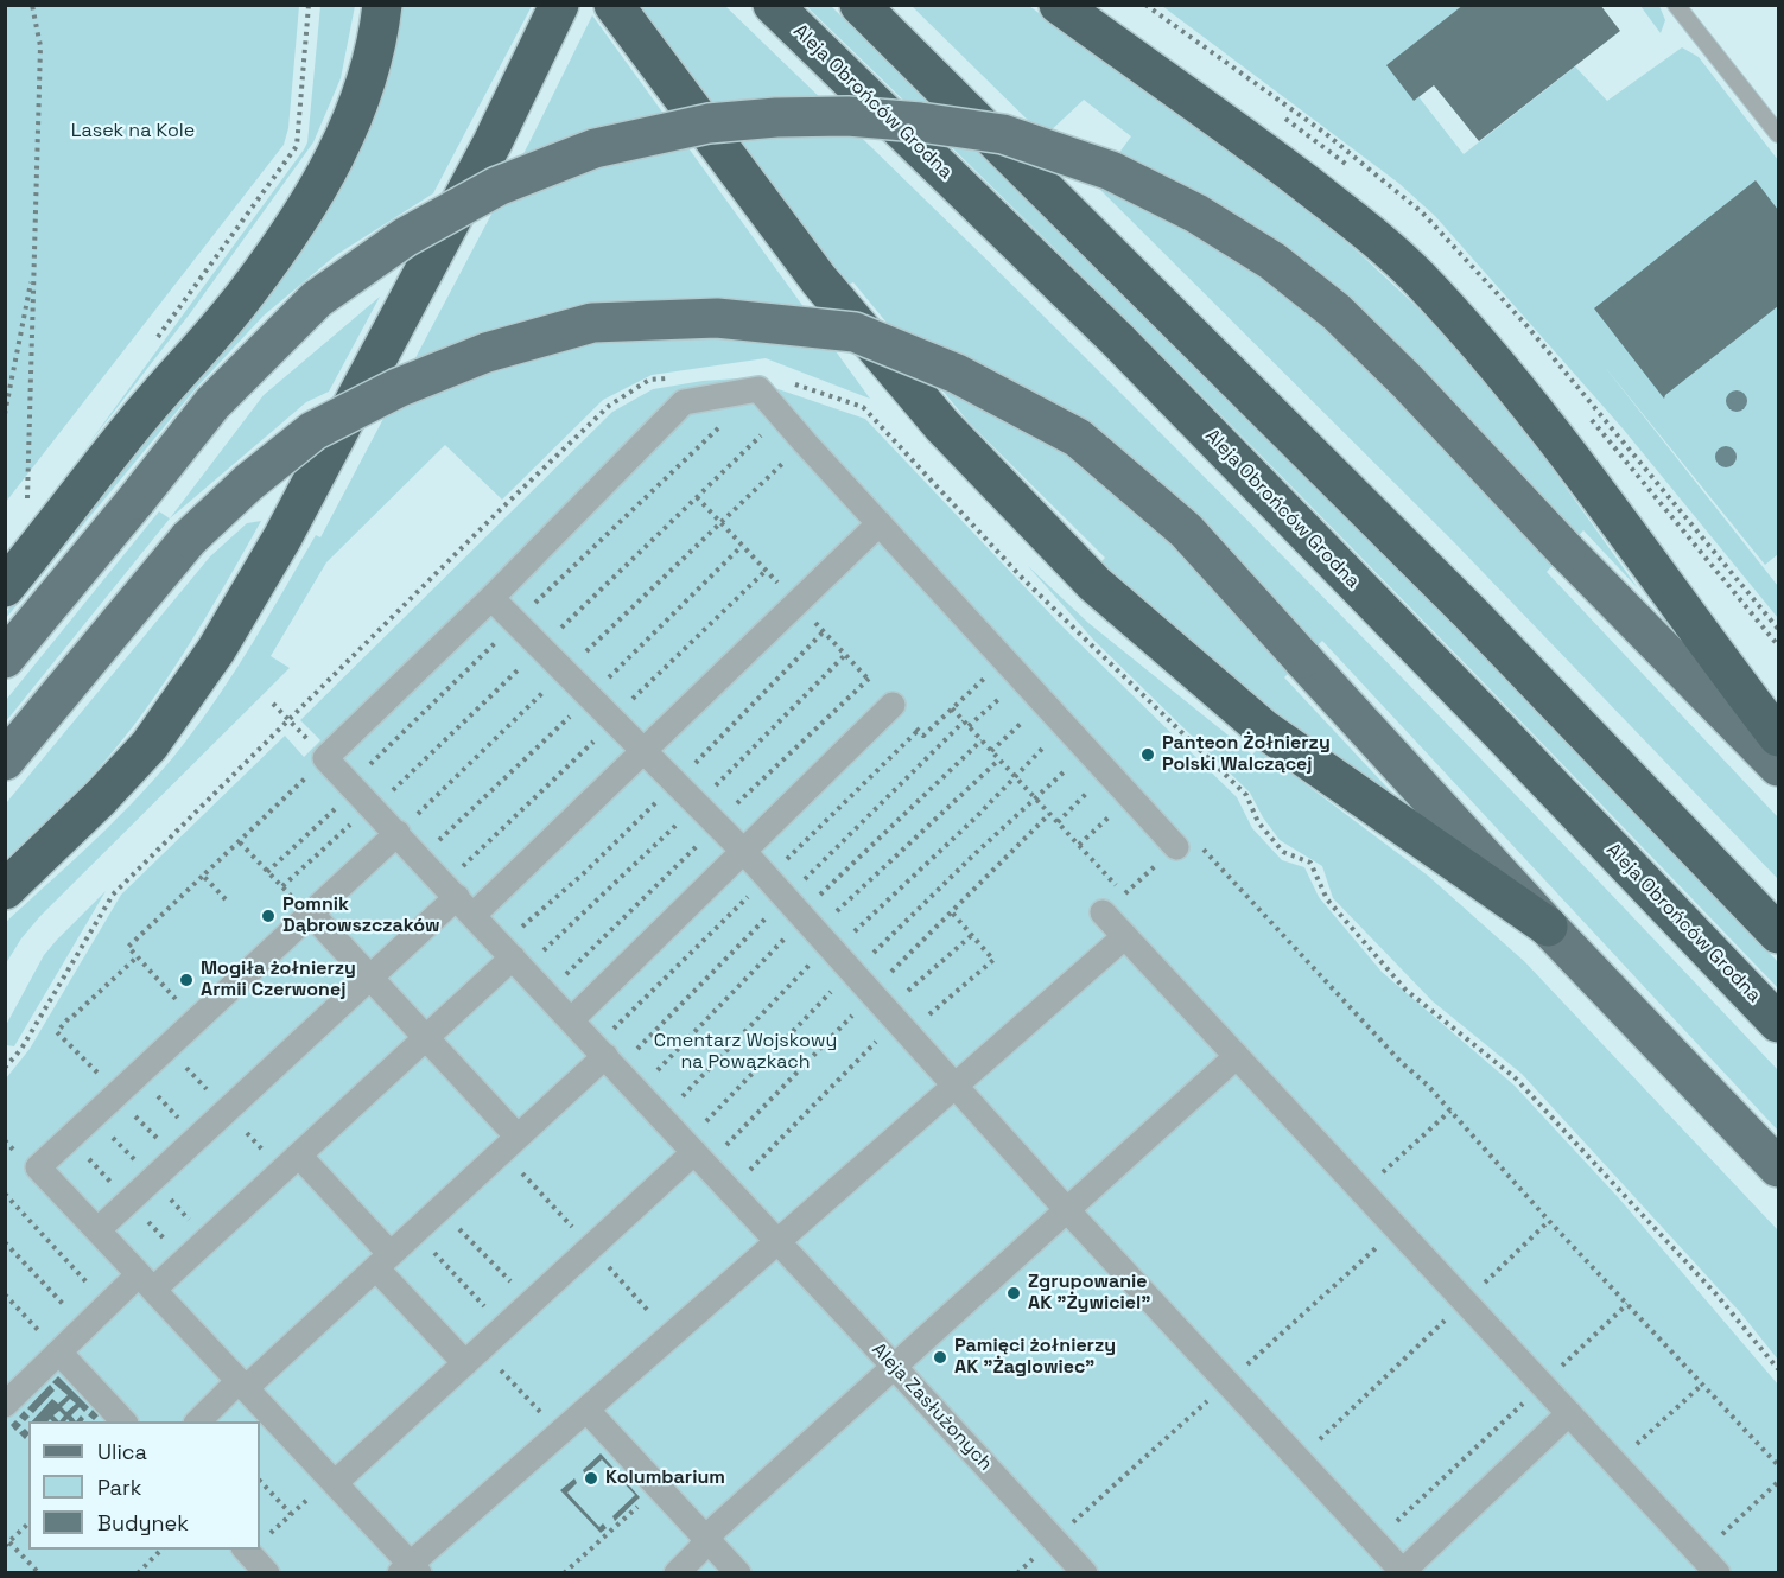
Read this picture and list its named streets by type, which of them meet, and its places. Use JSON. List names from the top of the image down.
{
  "streets": {
    "highway": ["Aleja Obrońców Grodna"],
    "street": ["Aleja Zasłużonych"]
  },
  "parks": ["Lasek na Kole", "Cmentarz Wojskowy na Powązkach"],
  "places": [
    "Panteon Żołnierzy Polski Walczącej",
    "Pomnik Dąbrowszczaków",
    "Mogiła żołnierzy Armii Czerwonej",
    "Zgrupowanie AK \"Żywiciel\"",
    "Pamięci żołnierzy AK \"Żaglowiec\"",
    "Kolumbarium"
  ],
  "legend": ["Ulica", "Park", "Budynek"]
}
